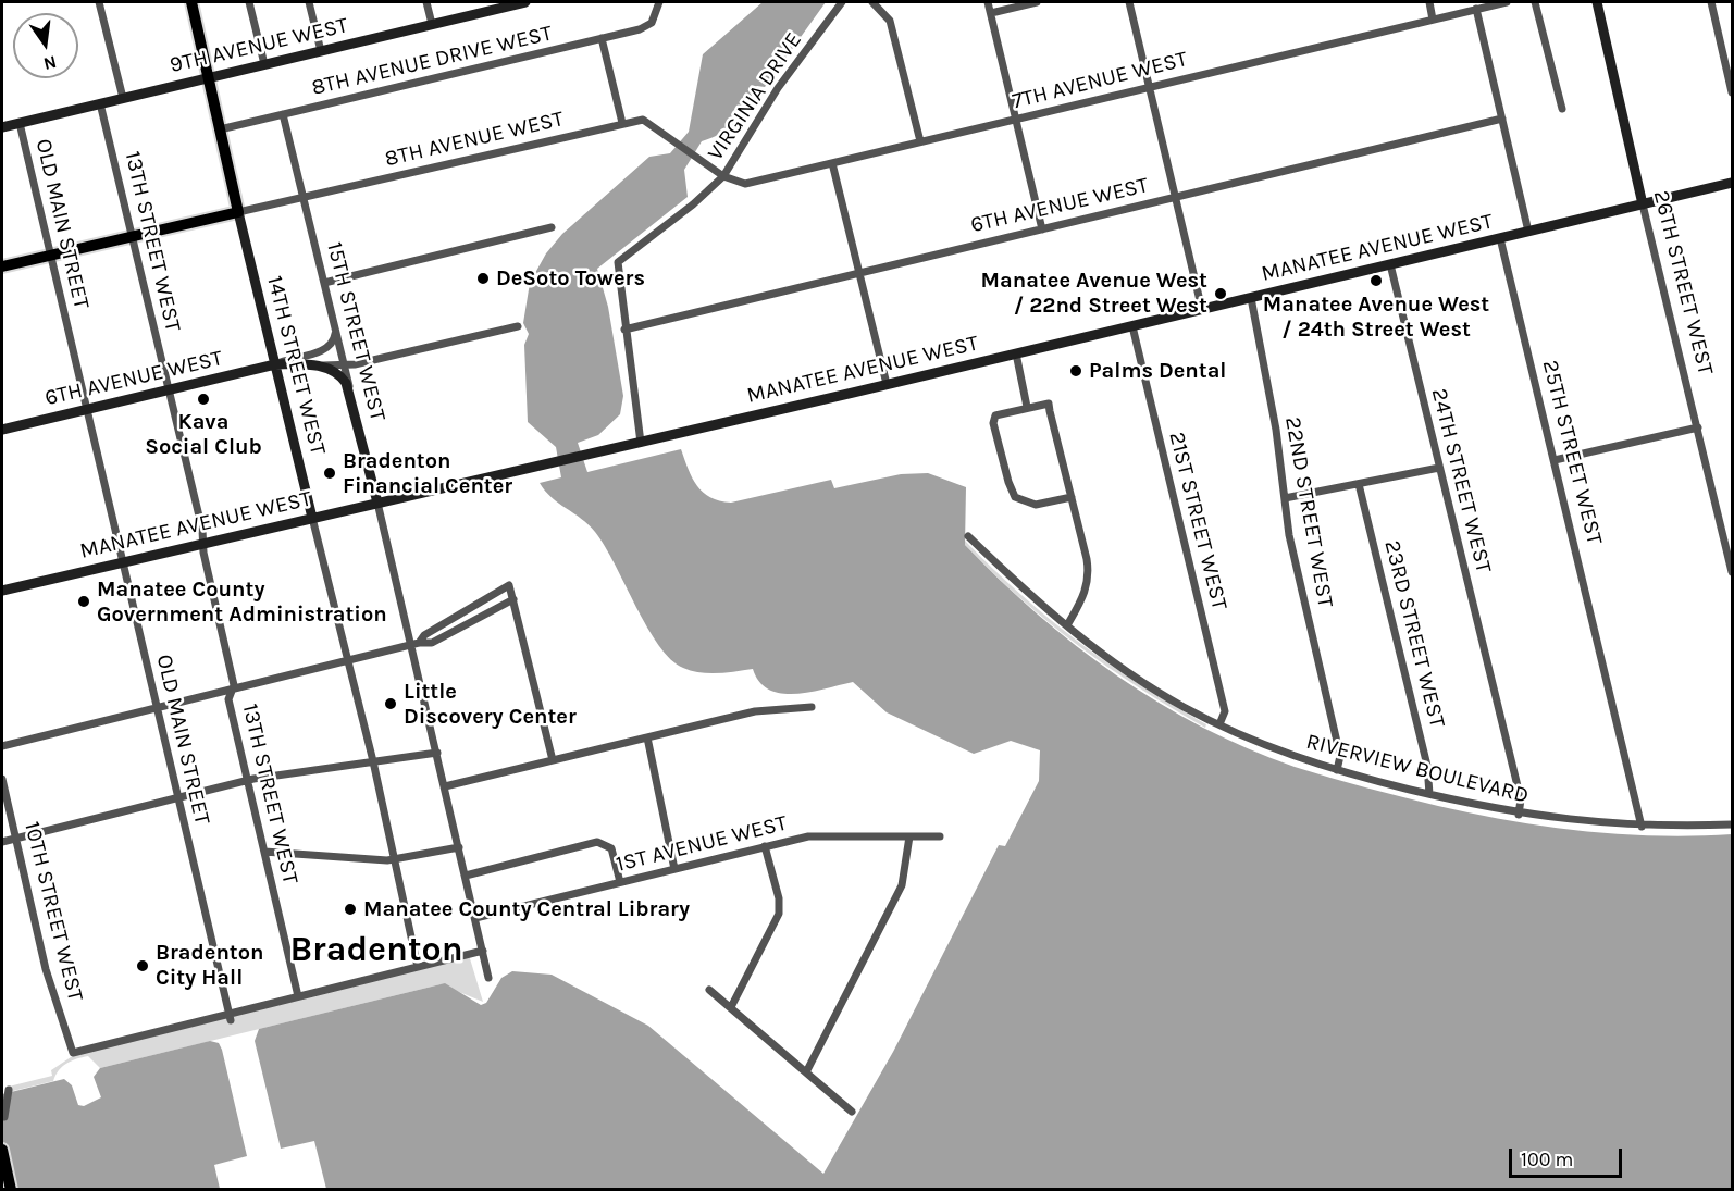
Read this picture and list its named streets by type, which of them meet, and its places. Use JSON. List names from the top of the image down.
{
  "streets": {
    "main road": [
      "9TH AVENUE WEST",
      "6TH AVENUE WEST",
      "MANATEE AVENUE WEST",
      "26TH STREET WEST",
      "15TH STREET WEST",
      "14TH STREET WEST"
    ],
    "street": [
      "8TH AVENUE DRIVE WEST",
      "7TH AVENUE WEST",
      "VIRGINIA DRIVE",
      "8TH AVENUE WEST",
      "OLD MAIN STREET",
      "13TH STREET WEST",
      "25TH STREET WEST",
      "24TH STREET WEST",
      "22ND STREET WEST",
      "21ST STREET WEST",
      "23RD STREET WEST",
      "RIVERVIEW BOULEVARD",
      "1ST AVENUE WEST",
      "10TH STREET WEST"
    ]
  },
  "crossings": [
    ["9TH AVENUE WEST", "OLD MAIN STREET"],
    ["9TH AVENUE WEST", "13TH STREET WEST"],
    ["9TH AVENUE WEST", "14TH STREET WEST"],
    ["8TH AVENUE DRIVE WEST", "15TH STREET WEST"],
    ["8TH AVENUE DRIVE WEST", "14TH STREET WEST"],
    ["7TH AVENUE WEST", "VIRGINIA DRIVE"],
    ["7TH AVENUE WEST", "8TH AVENUE WEST"],
    ["VIRGINIA DRIVE", "6TH AVENUE WEST"],
    ["VIRGINIA DRIVE", "MANATEE AVENUE WEST"],
    ["8TH AVENUE WEST", "15TH STREET WEST"],
    ["8TH AVENUE WEST", "14TH STREET WEST"],
    ["6TH AVENUE WEST", "OLD MAIN STREET"],
    ["6TH AVENUE WEST", "13TH STREET WEST"],
    ["6TH AVENUE WEST", "15TH STREET WEST"],
    ["6TH AVENUE WEST", "14TH STREET WEST"],
    ["OLD MAIN STREET", "MANATEE AVENUE WEST"],
    ["OLD MAIN STREET", "10TH STREET WEST"],
    ["13TH STREET WEST", "MANATEE AVENUE WEST"],
    ["MANATEE AVENUE WEST", "26TH STREET WEST"],
    ["MANATEE AVENUE WEST", "15TH STREET WEST"],
    ["MANATEE AVENUE WEST", "14TH STREET WEST"],
    ["MANATEE AVENUE WEST", "25TH STREET WEST"],
    ["MANATEE AVENUE WEST", "24TH STREET WEST"],
    ["MANATEE AVENUE WEST", "22ND STREET WEST"],
    ["MANATEE AVENUE WEST", "21ST STREET WEST"],
    ["15TH STREET WEST", "1ST AVENUE WEST"],
    ["25TH STREET WEST", "RIVERVIEW BOULEVARD"],
    ["24TH STREET WEST", "RIVERVIEW BOULEVARD"],
    ["22ND STREET WEST", "RIVERVIEW BOULEVARD"],
    ["21ST STREET WEST", "RIVERVIEW BOULEVARD"],
    ["23RD STREET WEST", "RIVERVIEW BOULEVARD"]
  ],
  "districts": ["Bradenton"],
  "places": [
    "DeSoto Towers",
    "Manatee Avenue West / 24th Street West",
    "Manatee Avenue West / 22nd Street West",
    "Palms Dental",
    "Kava Social Club",
    "Bradenton Financial Center",
    "Manatee County Government Administration",
    "Little Discovery Center",
    "Manatee County Central Library",
    "Bradenton City Hall"
  ],
  "scale_bar": "100 m",
  "north": "bottom"
}
